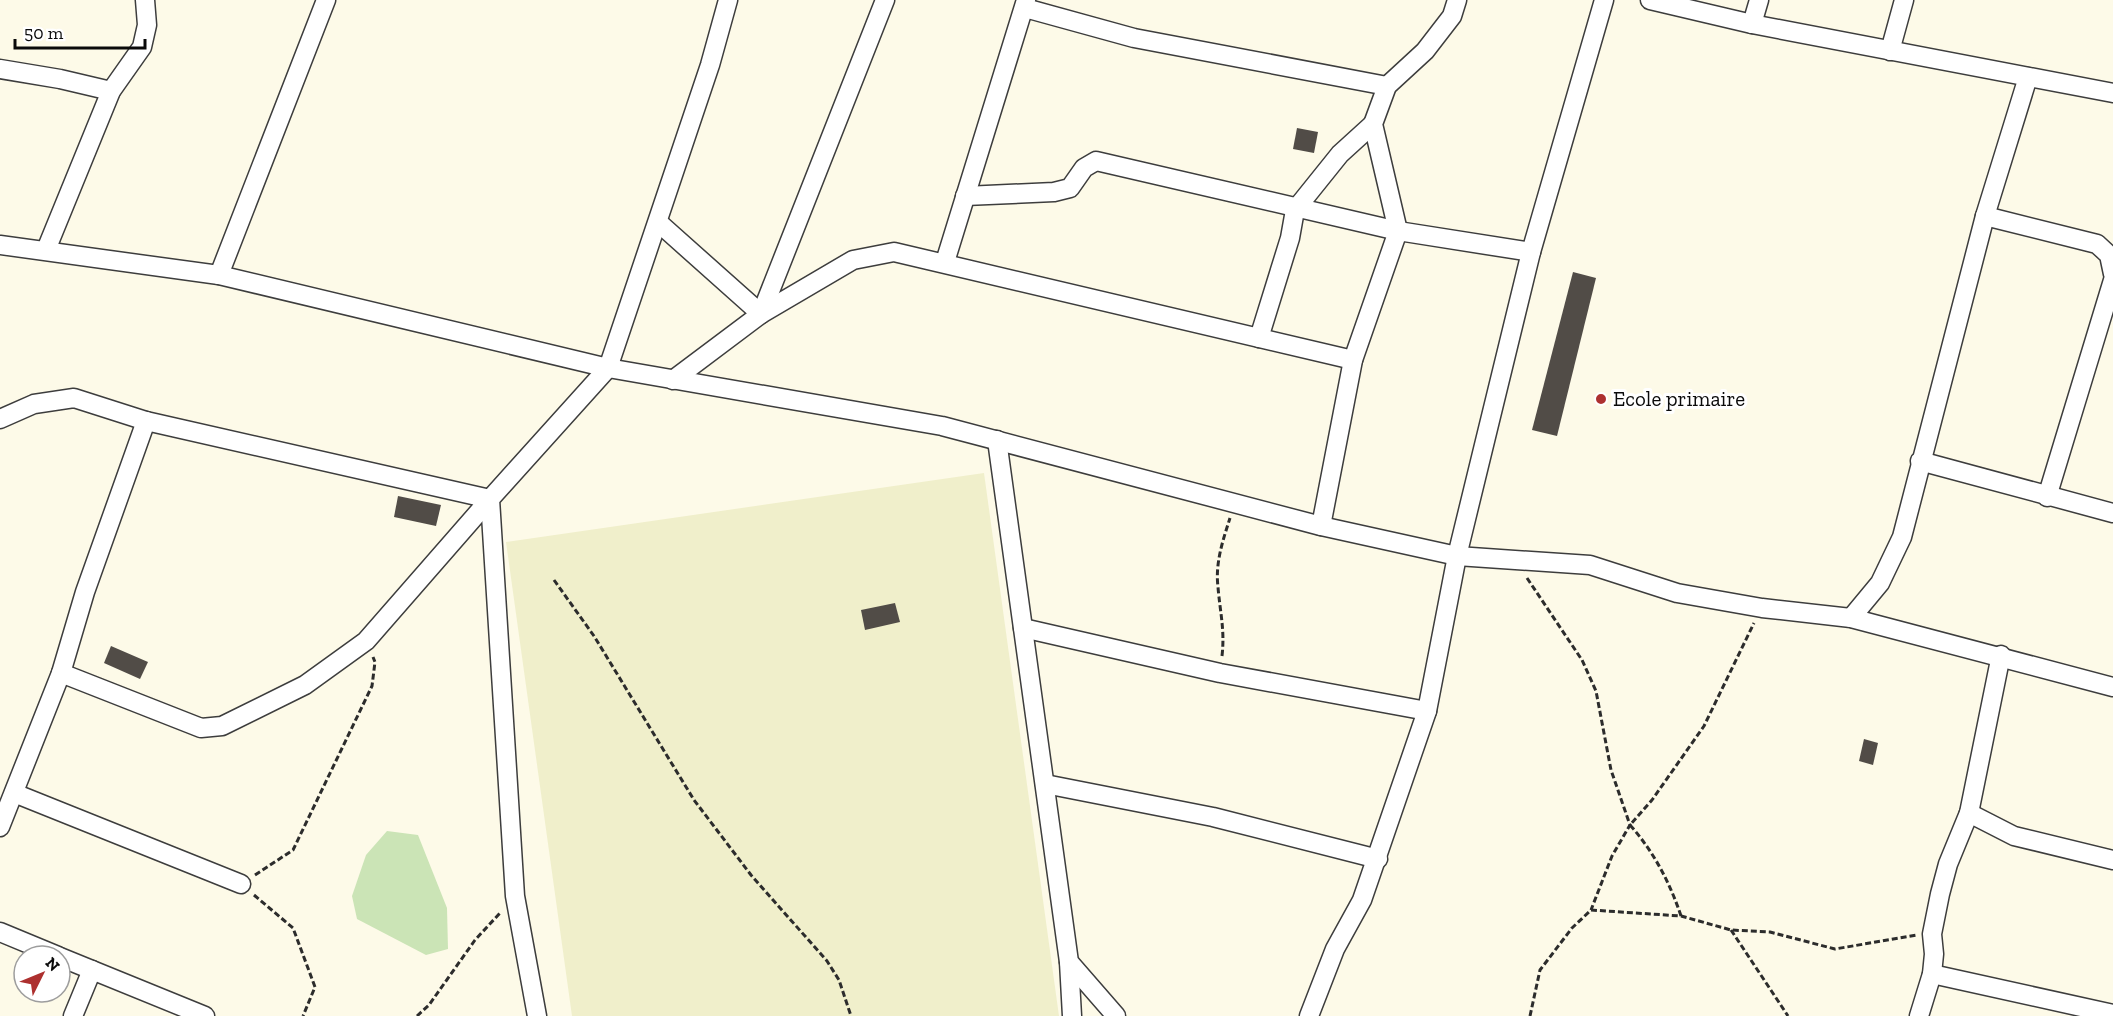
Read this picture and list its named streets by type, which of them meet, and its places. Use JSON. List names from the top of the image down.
{
  "places": ["Ecole primaire"],
  "scale_bar": "50 m",
  "north": "top right"
}
